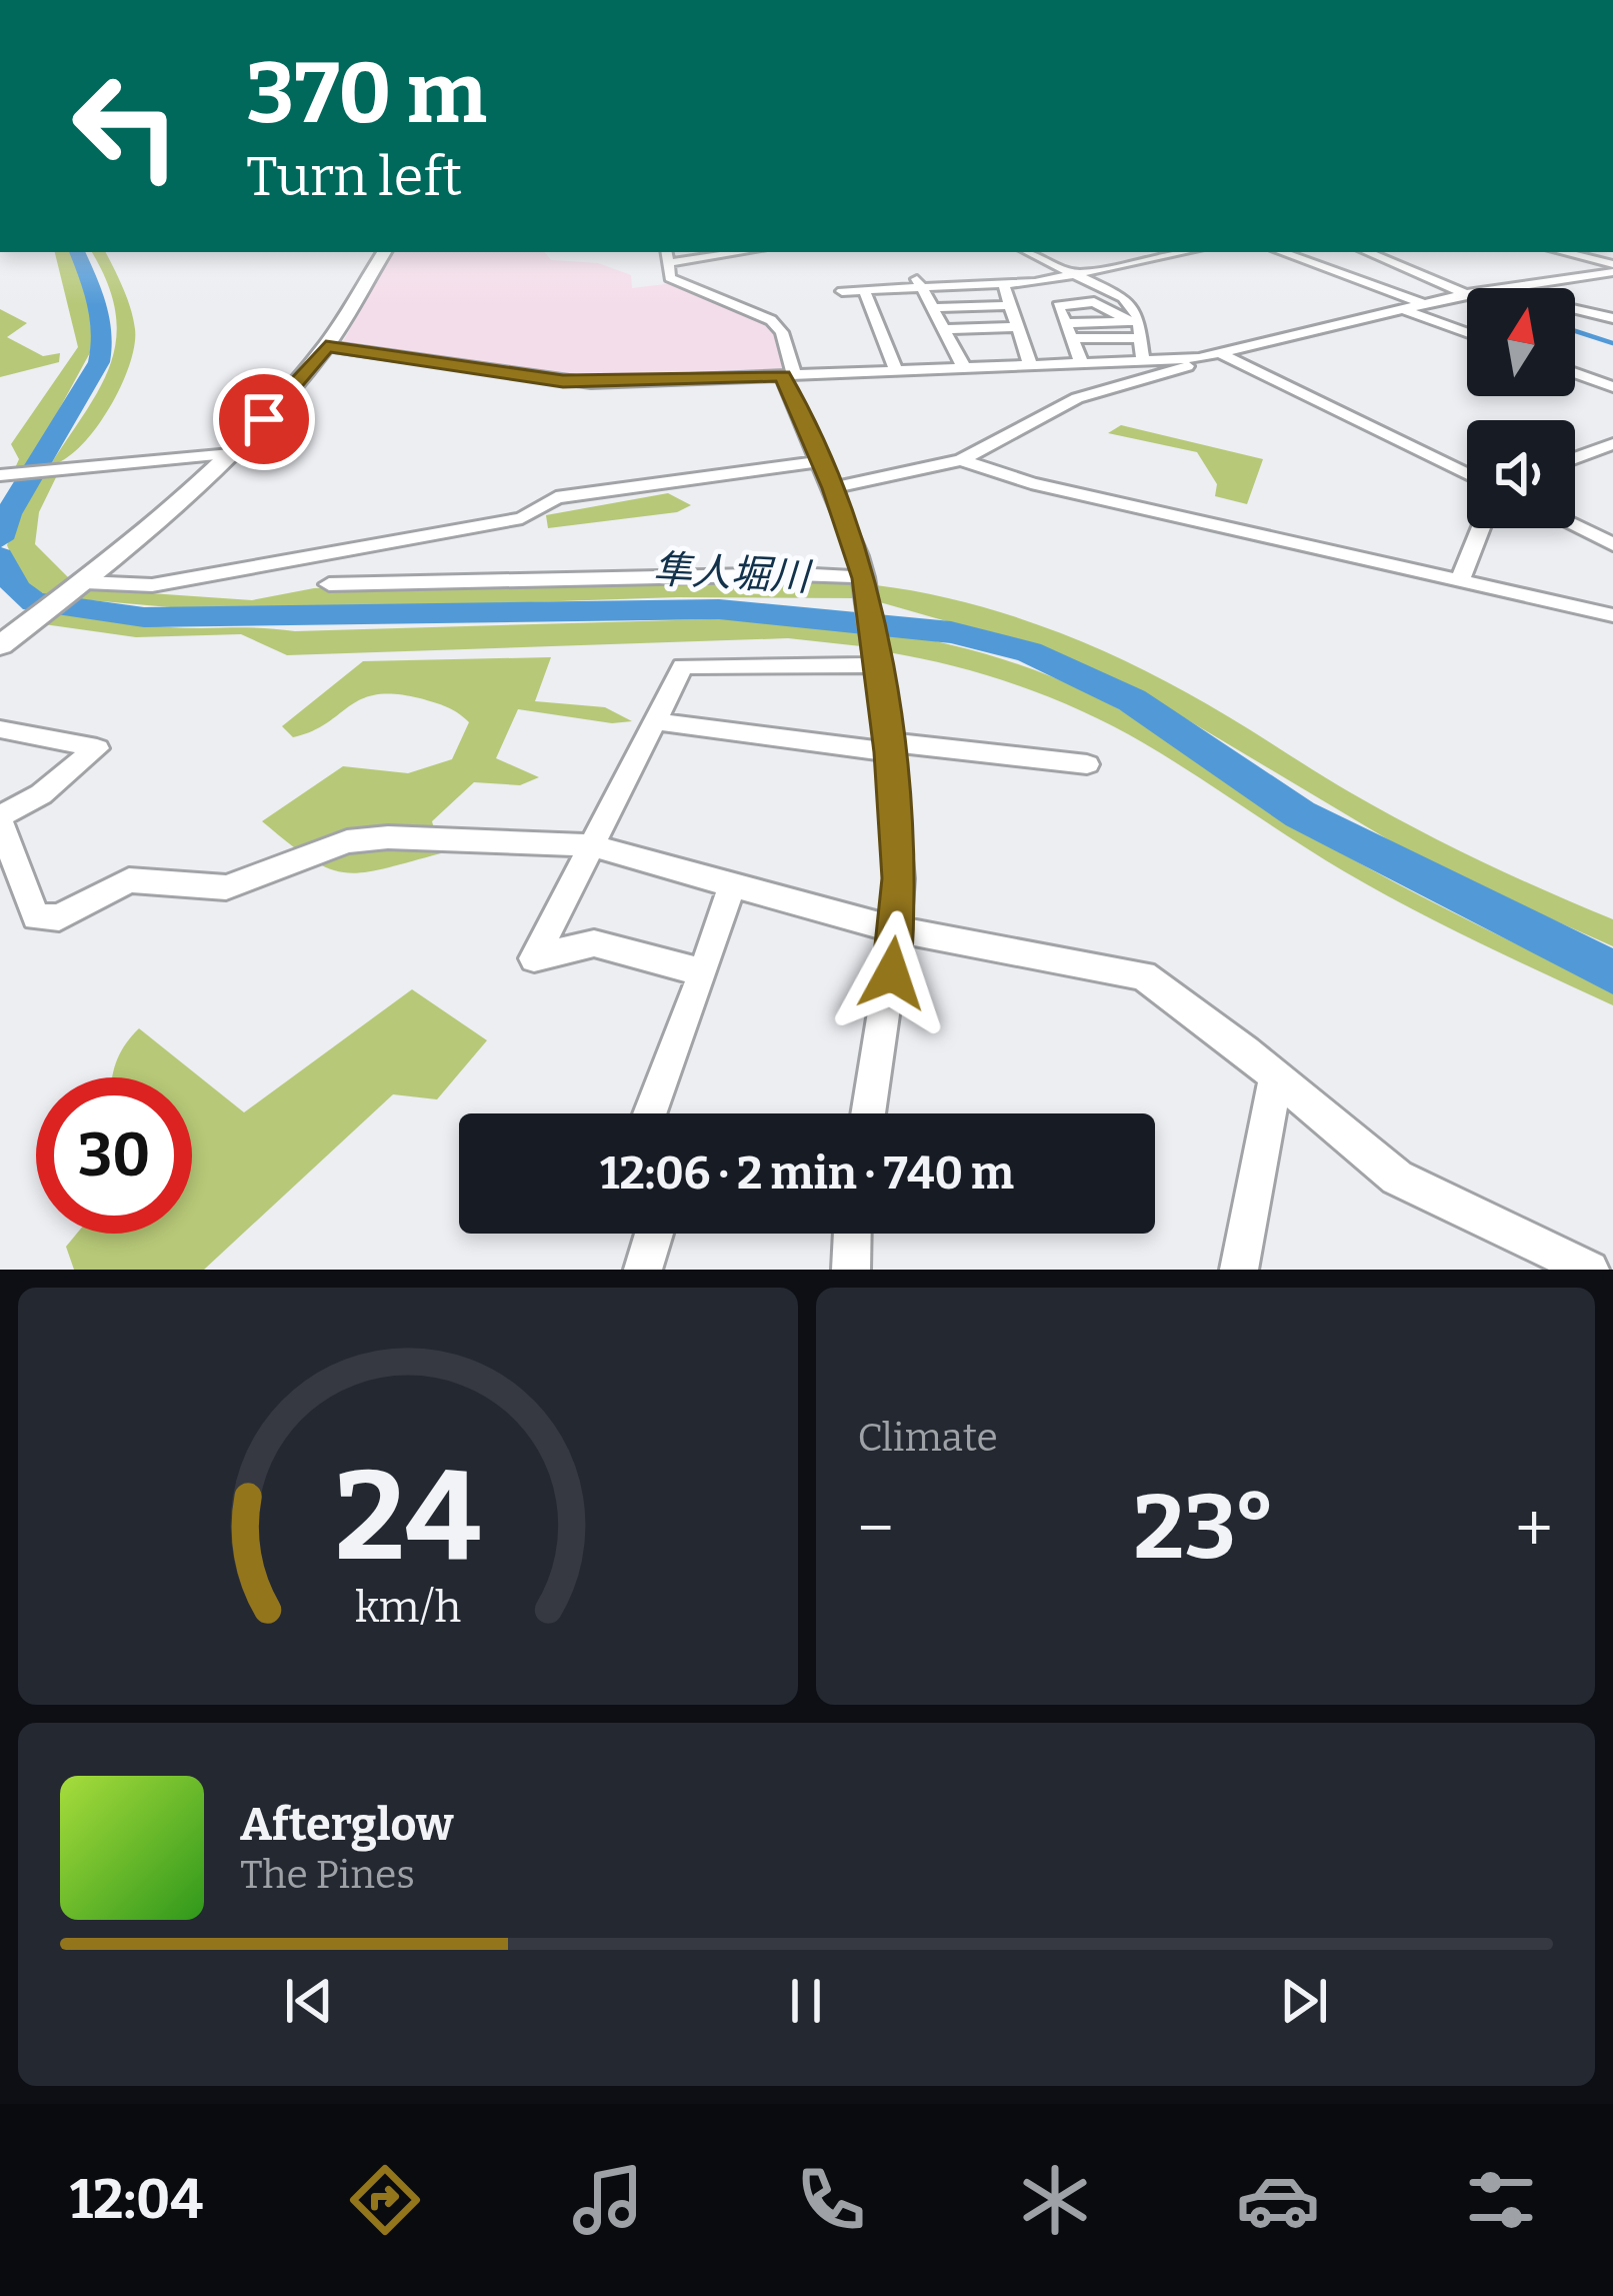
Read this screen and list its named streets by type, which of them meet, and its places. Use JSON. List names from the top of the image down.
{
  "water": ["隼人堀川"],
  "north": "top",
  "page": {
    "turn": ["370 m", "Turn left"],
    "limit": "30",
    "trip": "12:06 · 2 min · 740 m",
    "tile": "Climate",
    "heat": ["−", "23°", "+"],
    "song": ["Afterglow", "The Pines"],
    "tabs": "12:04",
    "gauge": ["24", "km/h"]
  }
}
